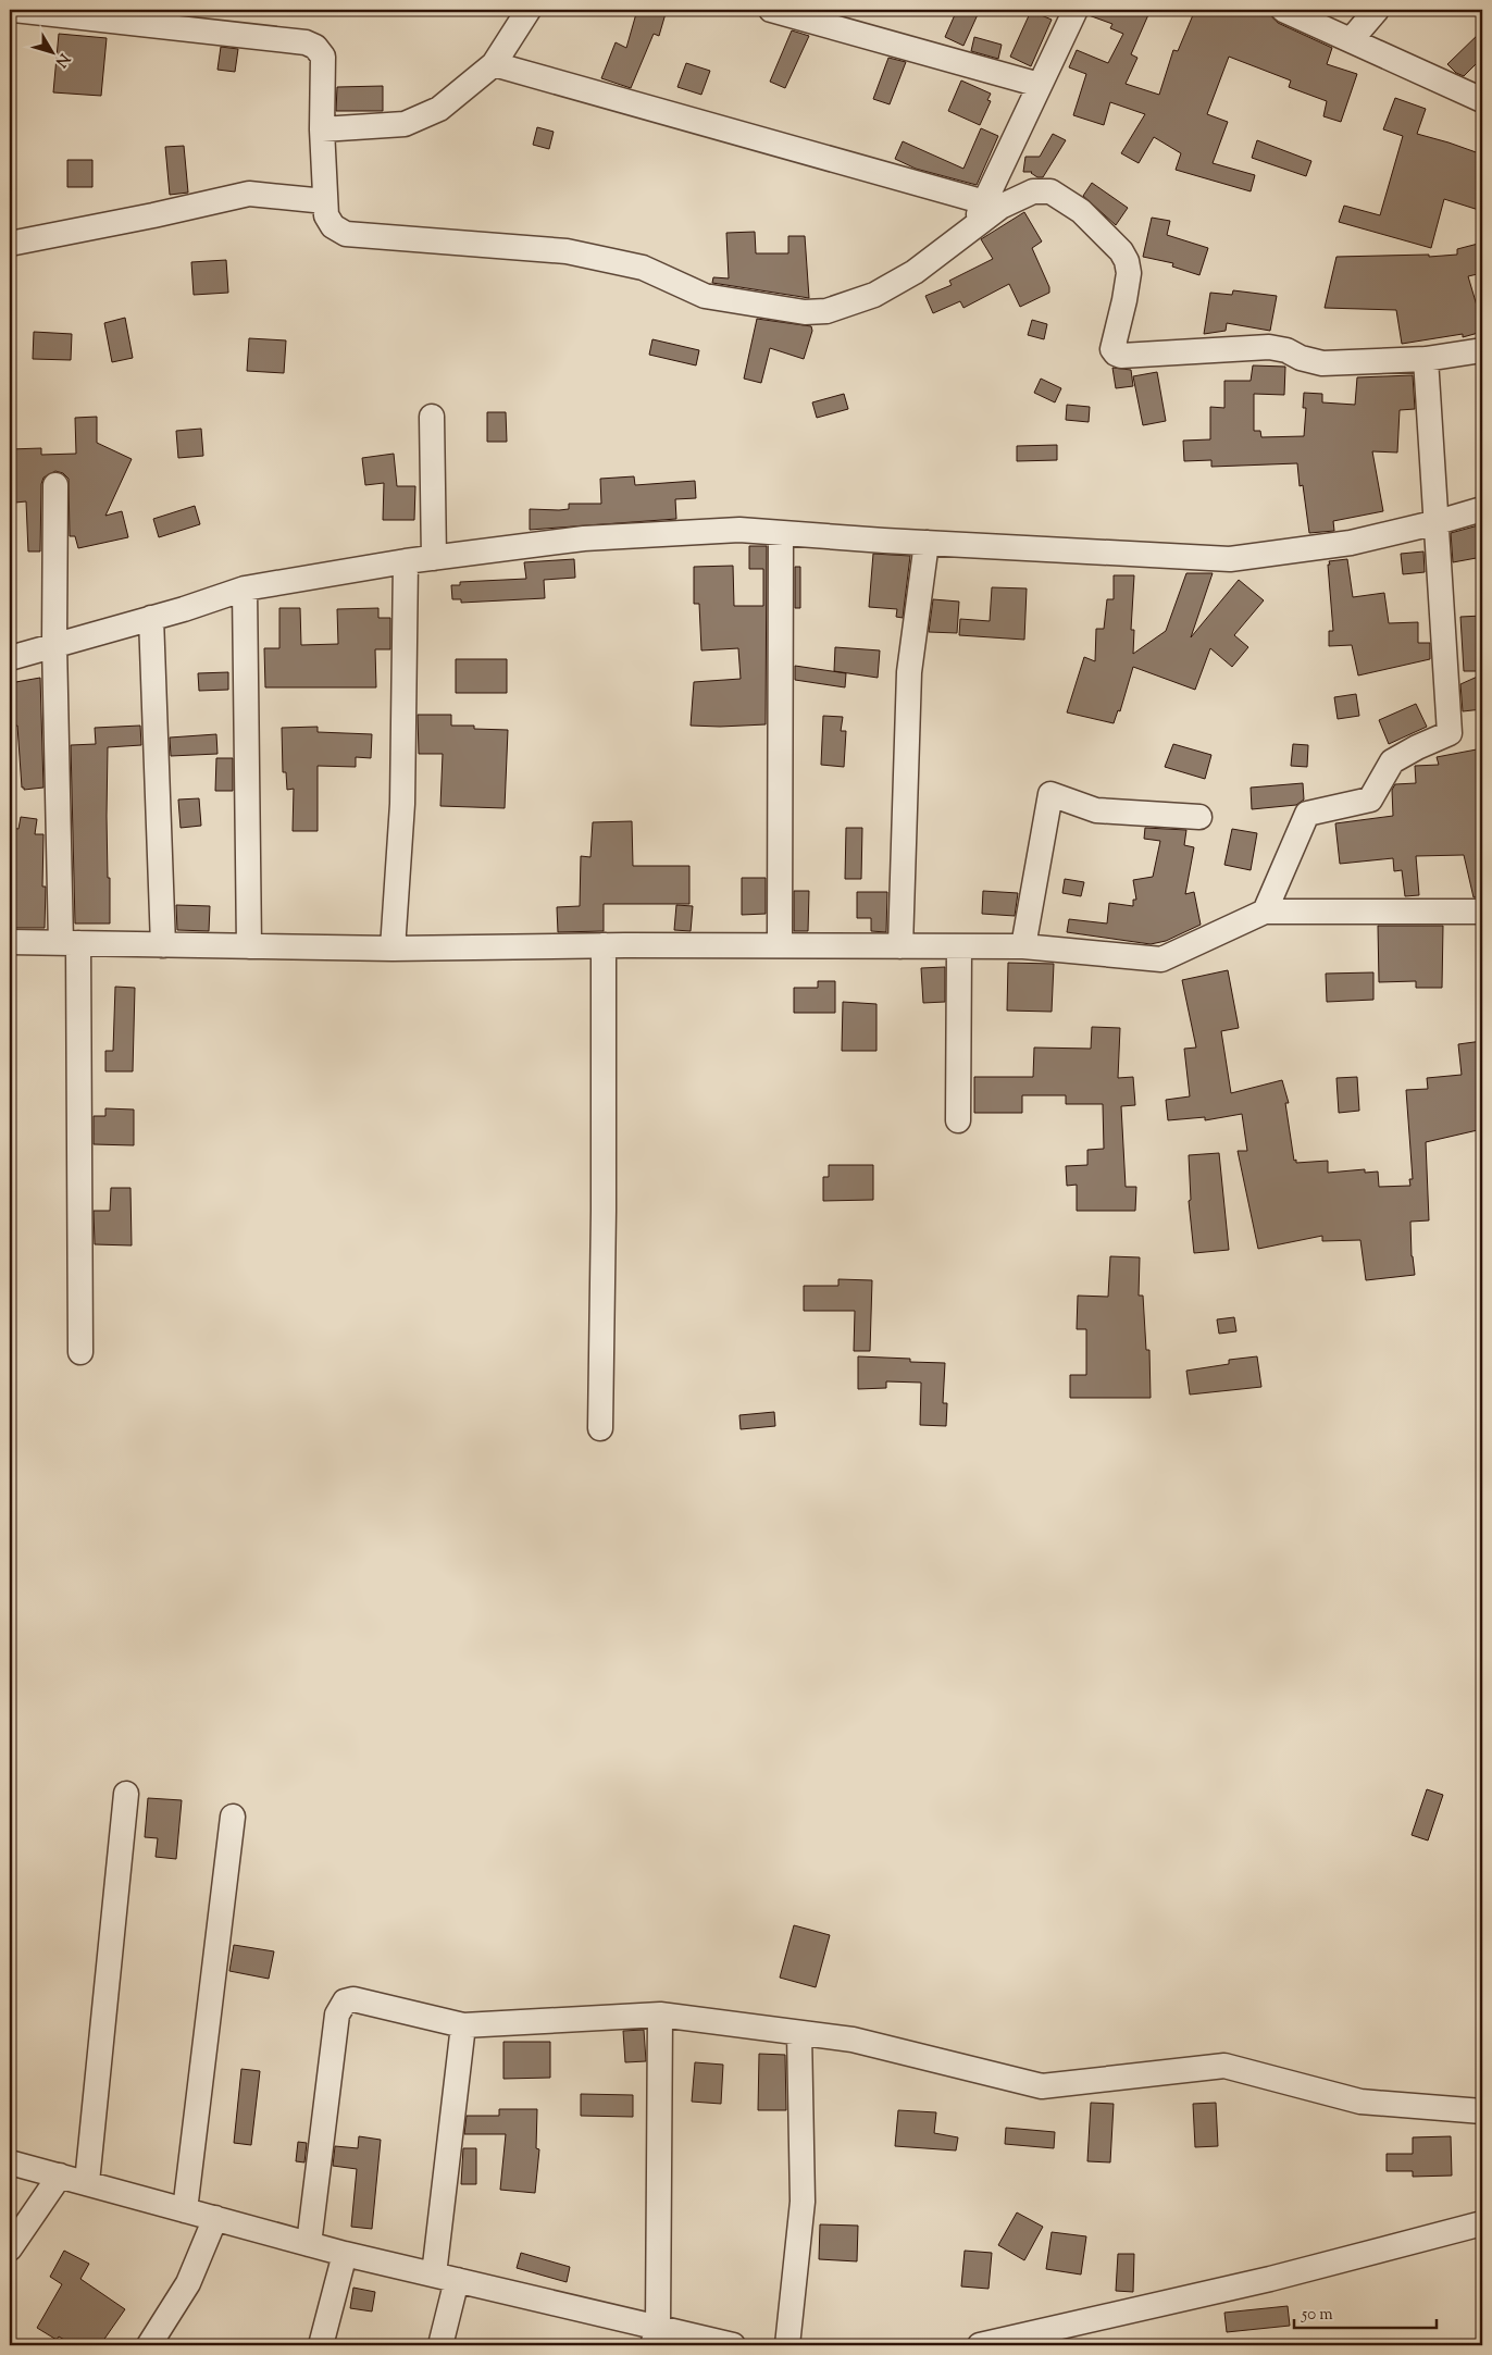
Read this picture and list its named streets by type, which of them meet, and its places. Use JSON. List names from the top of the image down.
{
  "scale_bar": "50 m",
  "north": "bottom right"
}
